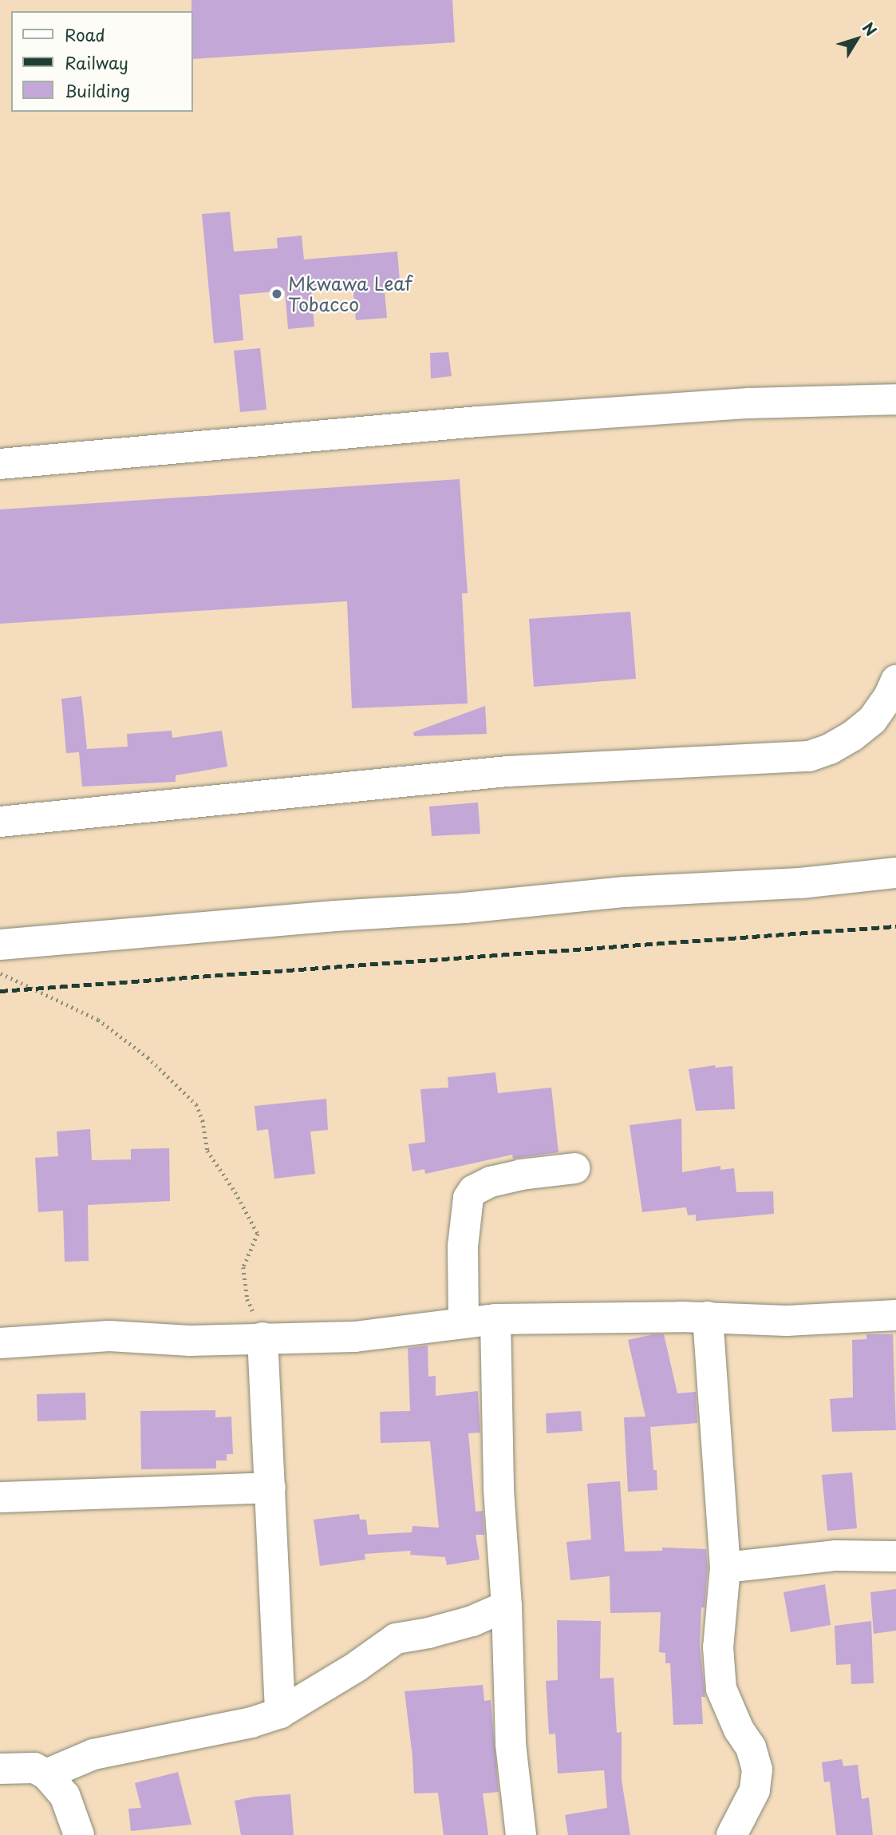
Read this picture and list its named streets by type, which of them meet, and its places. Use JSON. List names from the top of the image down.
{
  "places": ["Mkwawa Leaf Tobacco"],
  "legend": ["Road", "Railway", "Building"],
  "north": "top right"
}
